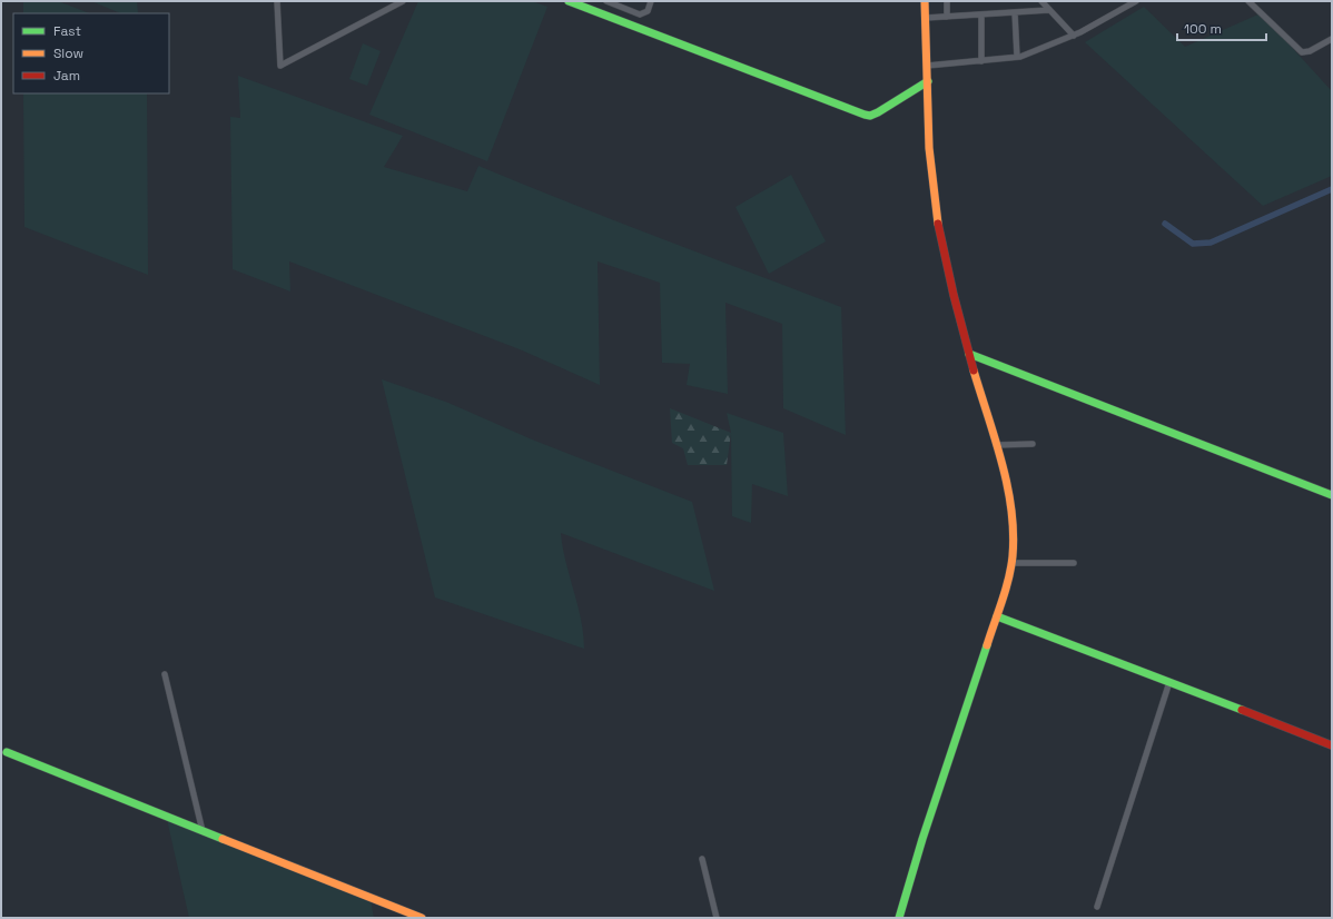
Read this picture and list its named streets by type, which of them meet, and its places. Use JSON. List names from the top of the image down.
{
  "legend": ["Fast", "Slow", "Jam"],
  "scale_bar": "100 m"
}
